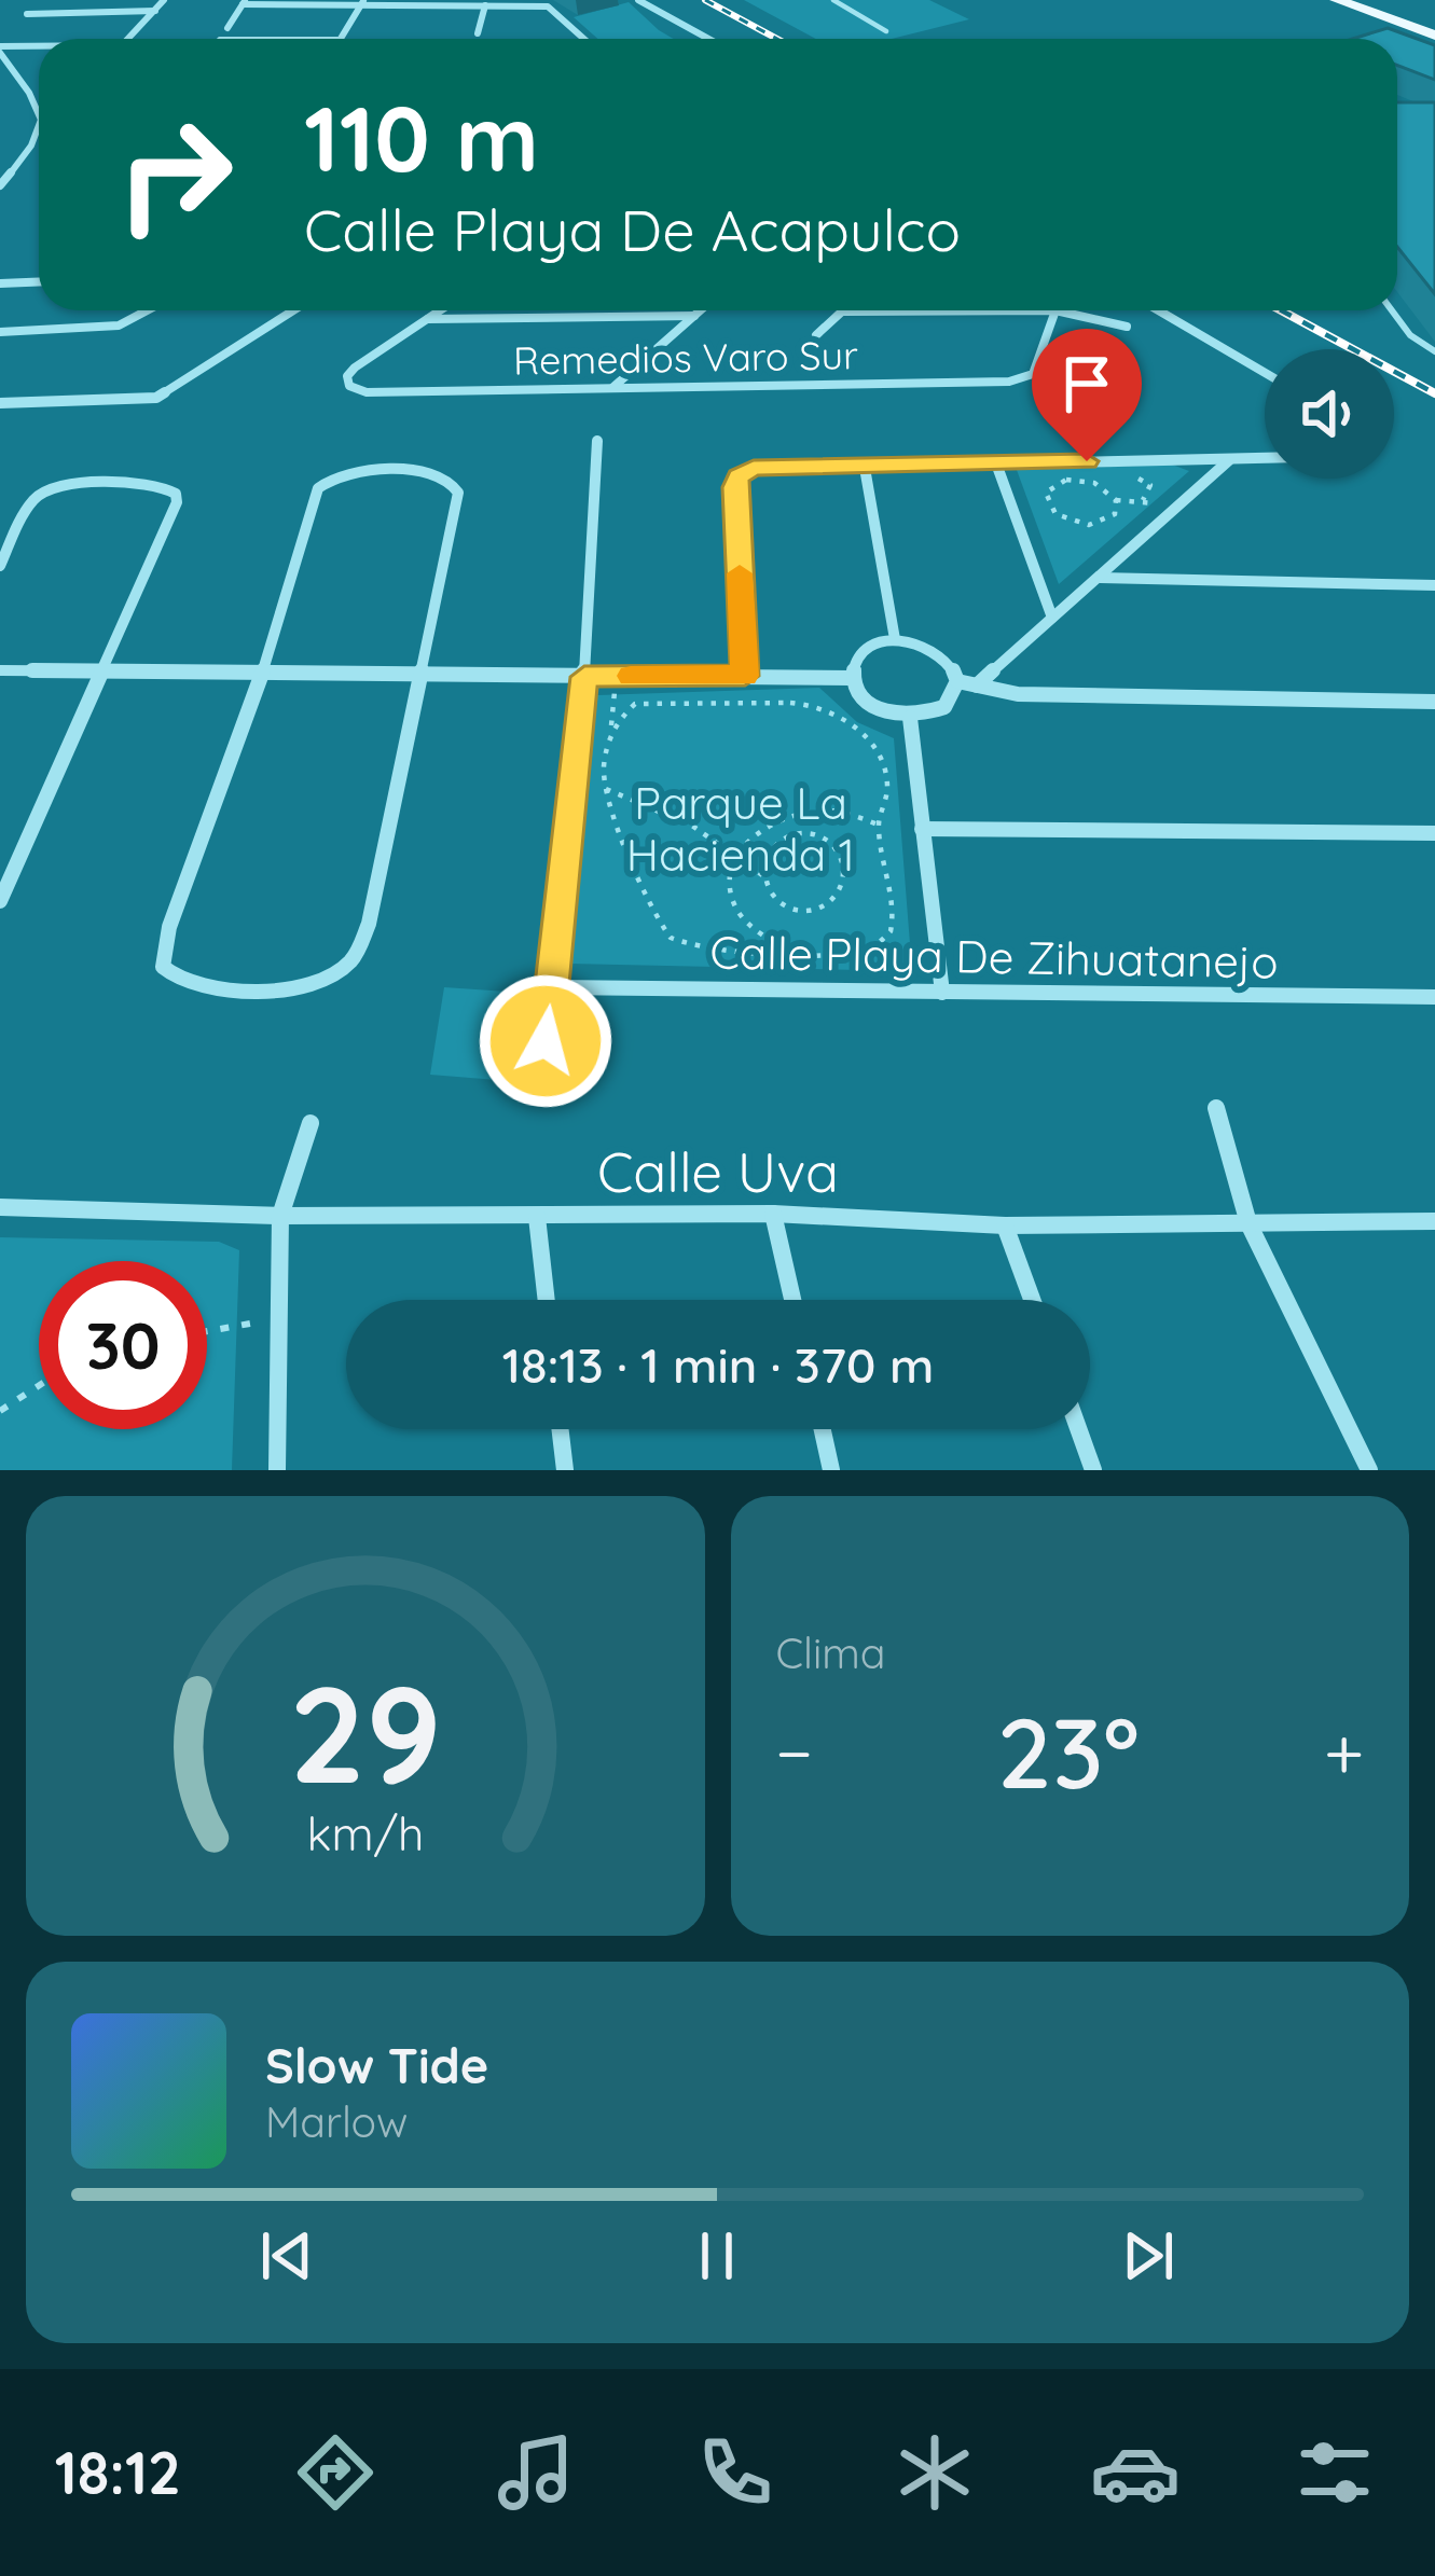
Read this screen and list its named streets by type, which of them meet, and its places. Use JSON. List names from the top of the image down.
{
  "streets": {
    "street": ["Remedios Varo Sur", "Calle Playa De Zihuatanejo", "Calle Uva"]
  },
  "parks": ["Parque La Hacienda 1"],
  "page": {
    "turn": ["110 m", "Calle Playa De Acapulco"],
    "limit": "30",
    "trip": "18:13 · 1 min · 370 m",
    "tile": "Clima",
    "heat": ["−", "23°", "+"],
    "song": ["Slow Tide", "Marlow"],
    "tabs": "18:12",
    "gauge": ["29", "km/h"]
  }
}
